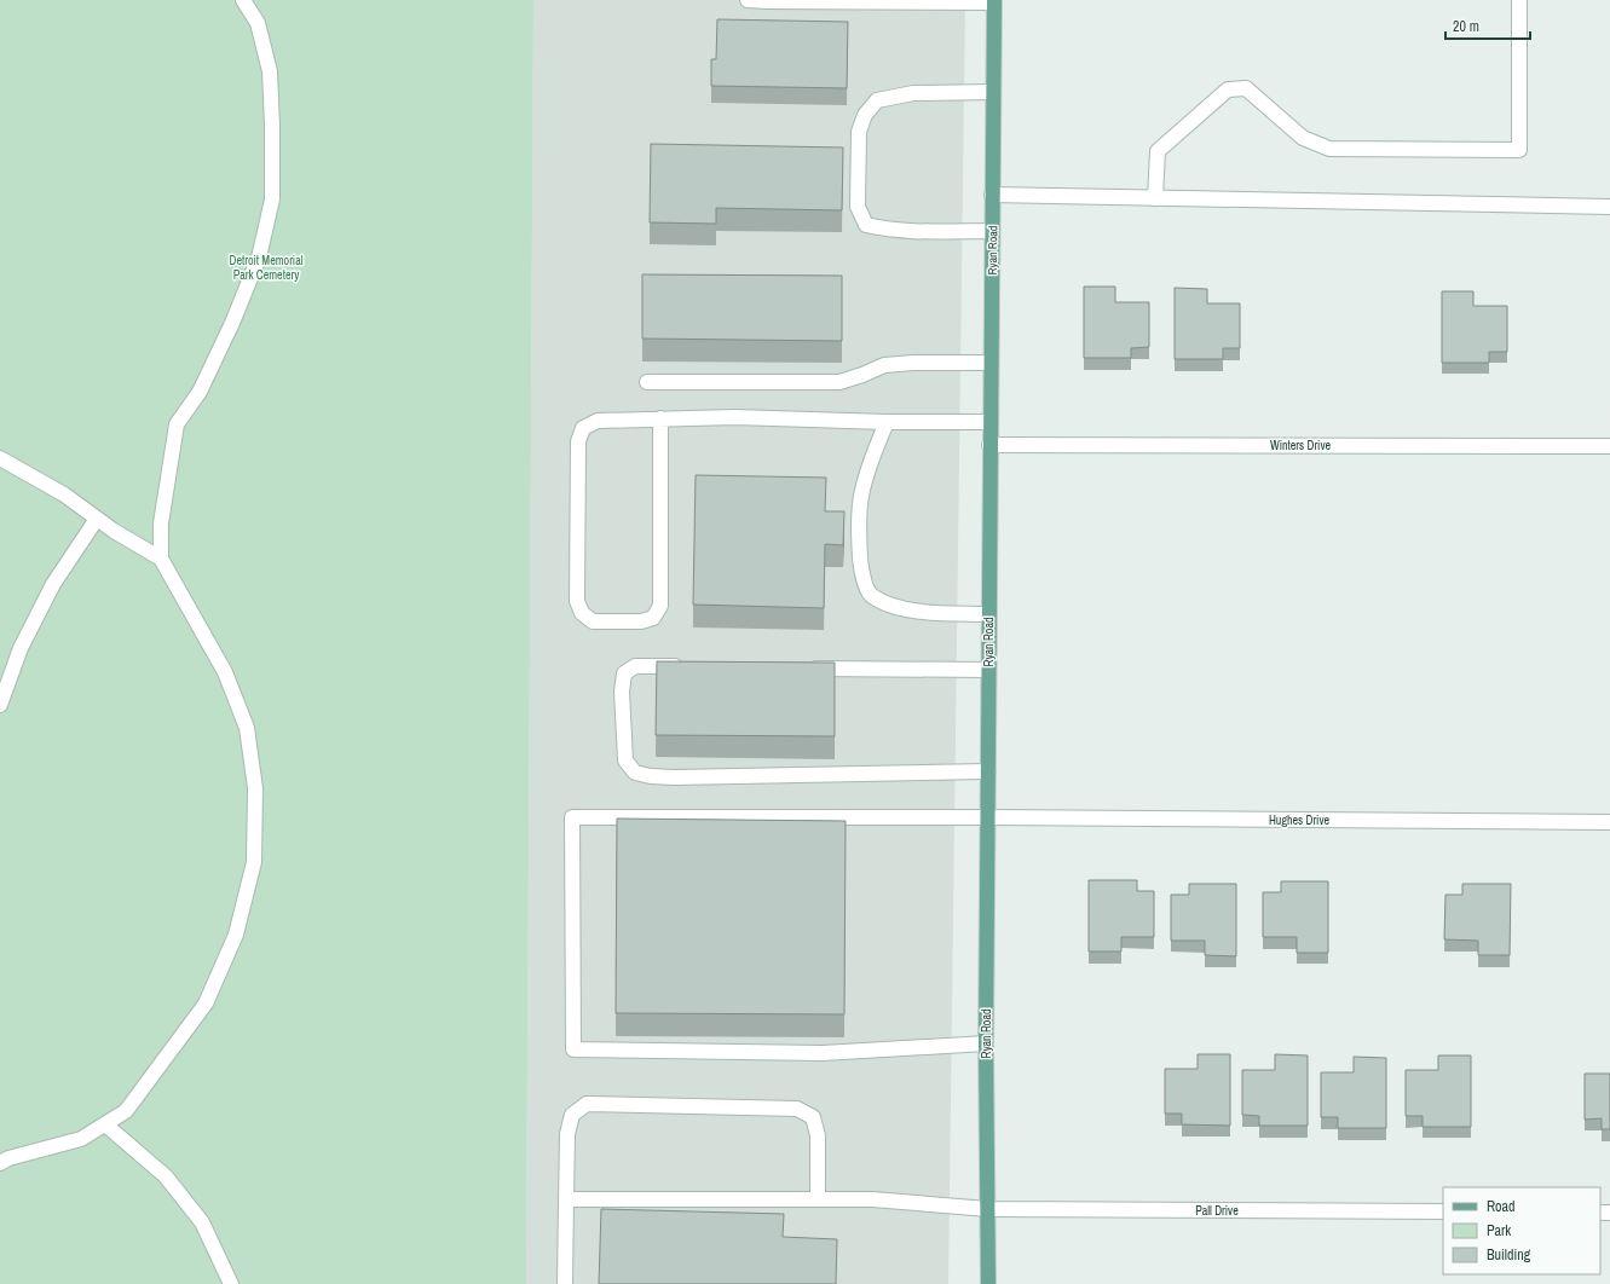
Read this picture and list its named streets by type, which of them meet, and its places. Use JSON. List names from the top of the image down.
{
  "streets": {
    "main road": ["Ryan Road"],
    "street": ["Winters Drive", "Hughes Drive", "Pall Drive"]
  },
  "crossings": [
    ["Ryan Road", "Winters Drive"],
    ["Ryan Road", "Hughes Drive"],
    ["Ryan Road", "Pall Drive"]
  ],
  "parks": ["Detroit Memorial Park Cemetery"],
  "legend": ["Road", "Park", "Building"],
  "scale_bar": "20 m"
}
